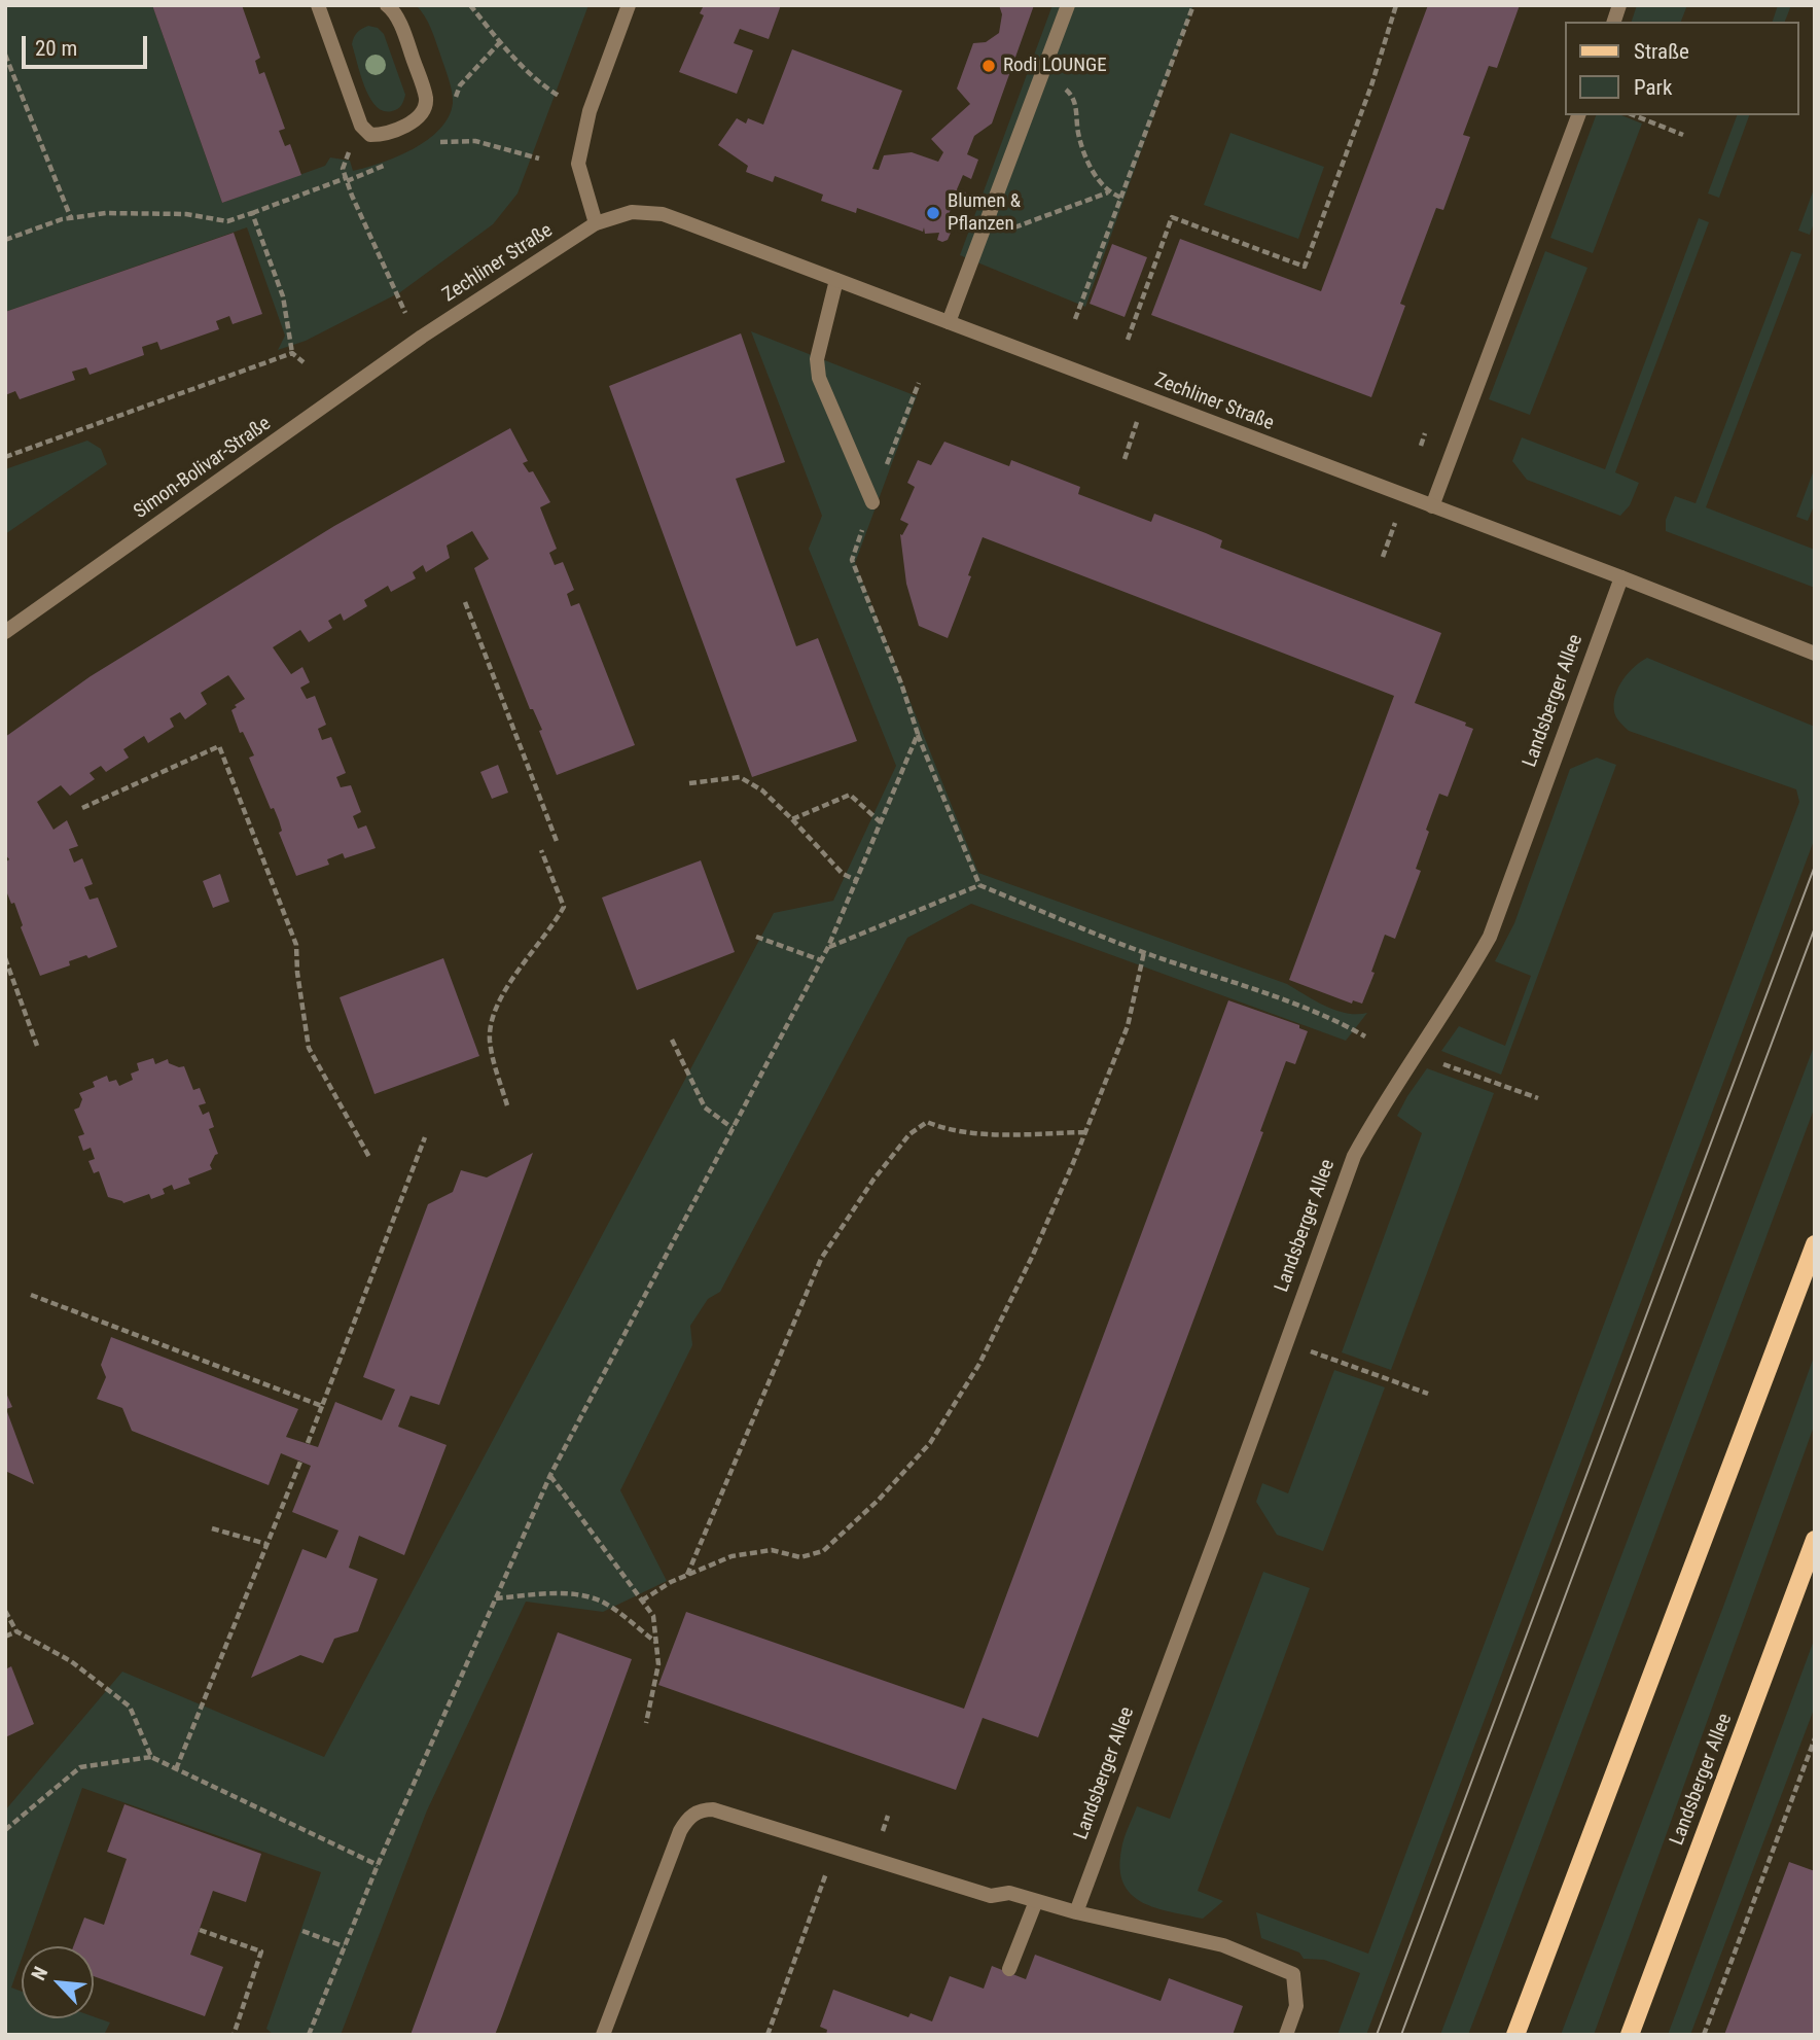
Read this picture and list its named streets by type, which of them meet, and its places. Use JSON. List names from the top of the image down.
{
  "streets": {
    "main road": ["Landsberger Allee"],
    "street": ["Zechliner Straße", "Simon-Bolivar-Straße"]
  },
  "crossings": [
    ["Zechliner Straße", "Simon-Bolivar-Straße"],
    ["Zechliner Straße", "Landsberger Allee"]
  ],
  "places": ["Rodi LOUNGE", "Blumen & Pflanzen"],
  "legend": ["Straße", "Park"],
  "scale_bar": "20 m",
  "north": "top left"
}
